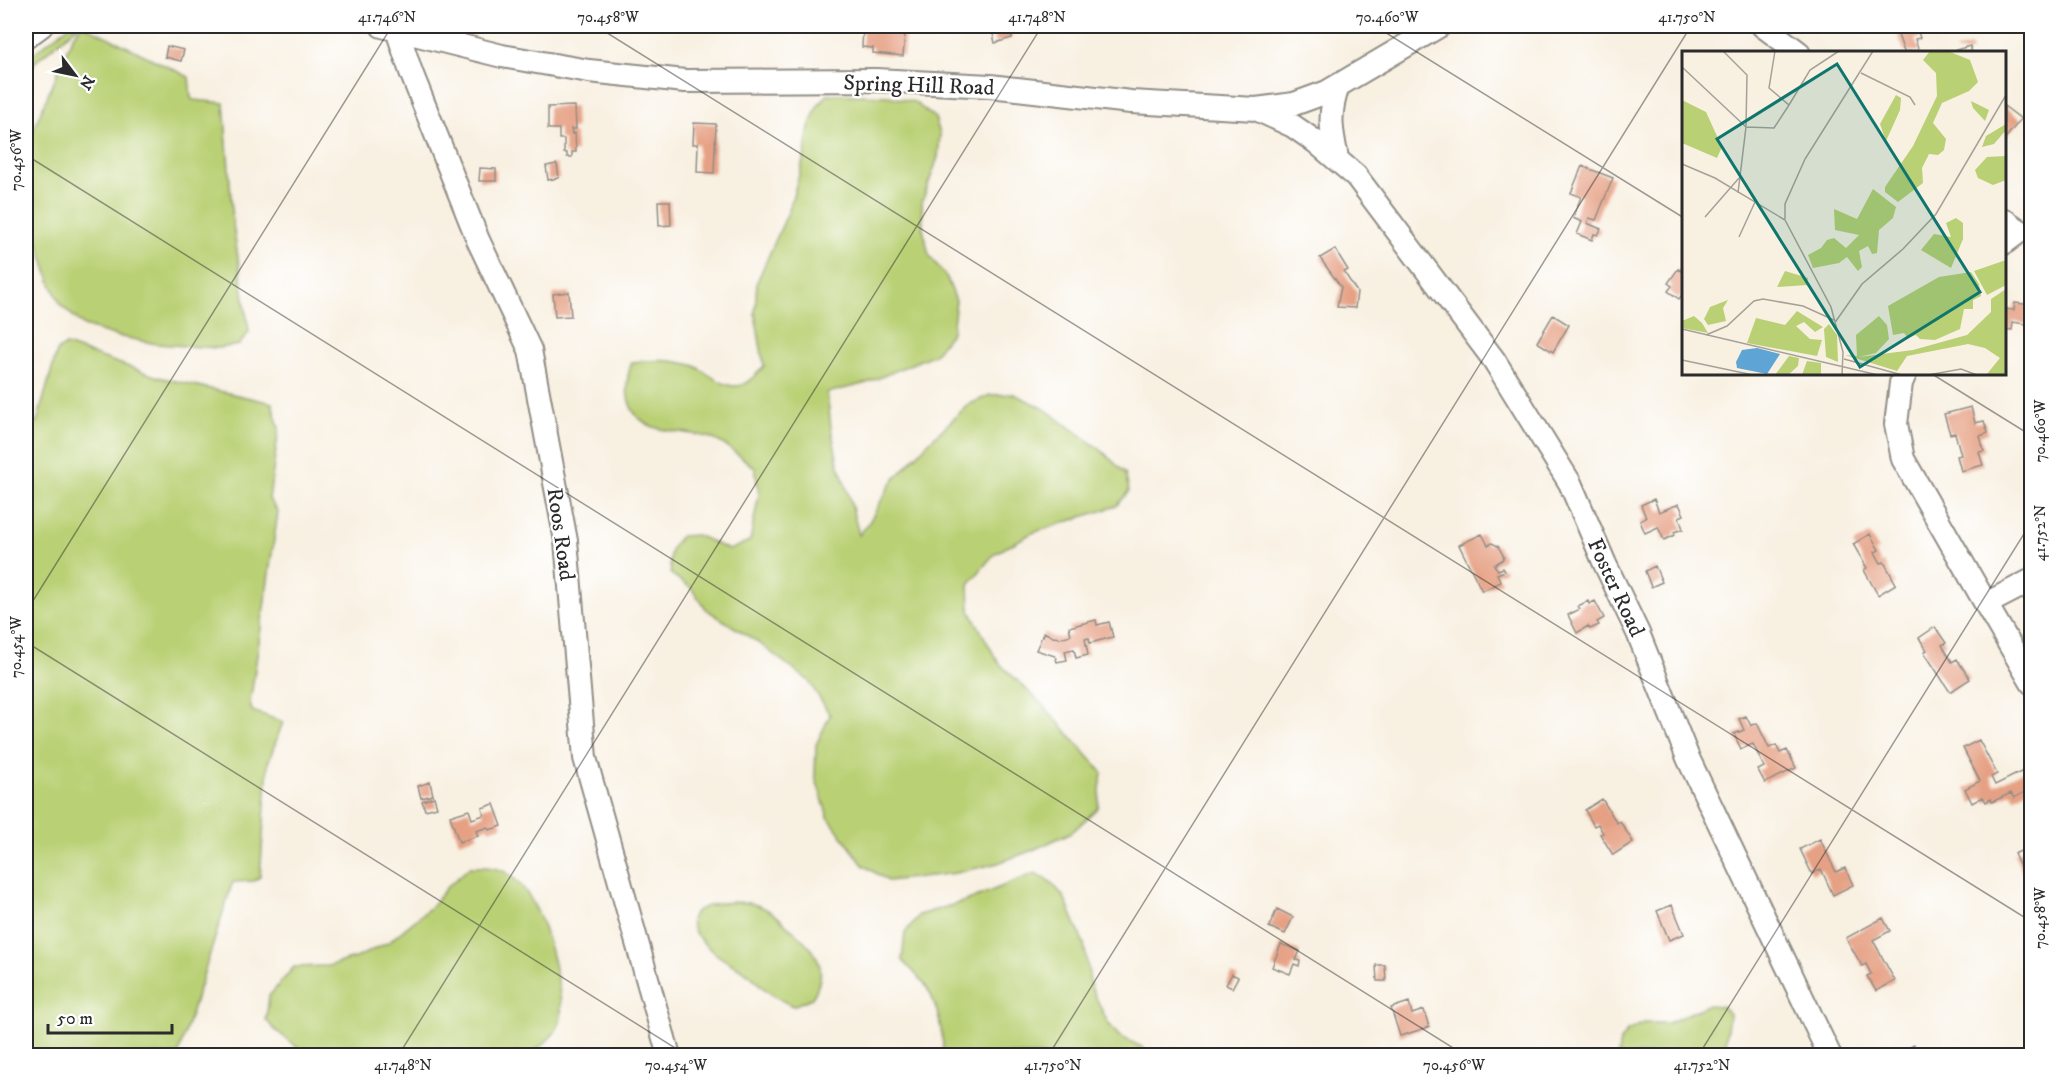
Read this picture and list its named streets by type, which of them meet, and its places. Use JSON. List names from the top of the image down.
{
  "streets": {
    "street": ["Spring Hill Road", "Roos Road", "Foster Road"]
  },
  "crossings": [
    ["Spring Hill Road", "Roos Road"],
    ["Spring Hill Road", "Foster Road"]
  ],
  "scale_bar": "50 m",
  "north": "bottom right",
  "coordinates": [
    "41.746°N",
    "70.458°W",
    "41.748°N",
    "70.460°W",
    "41.750°N",
    "70.456°W",
    "41.752°N",
    "70.454°W"
  ]
}
